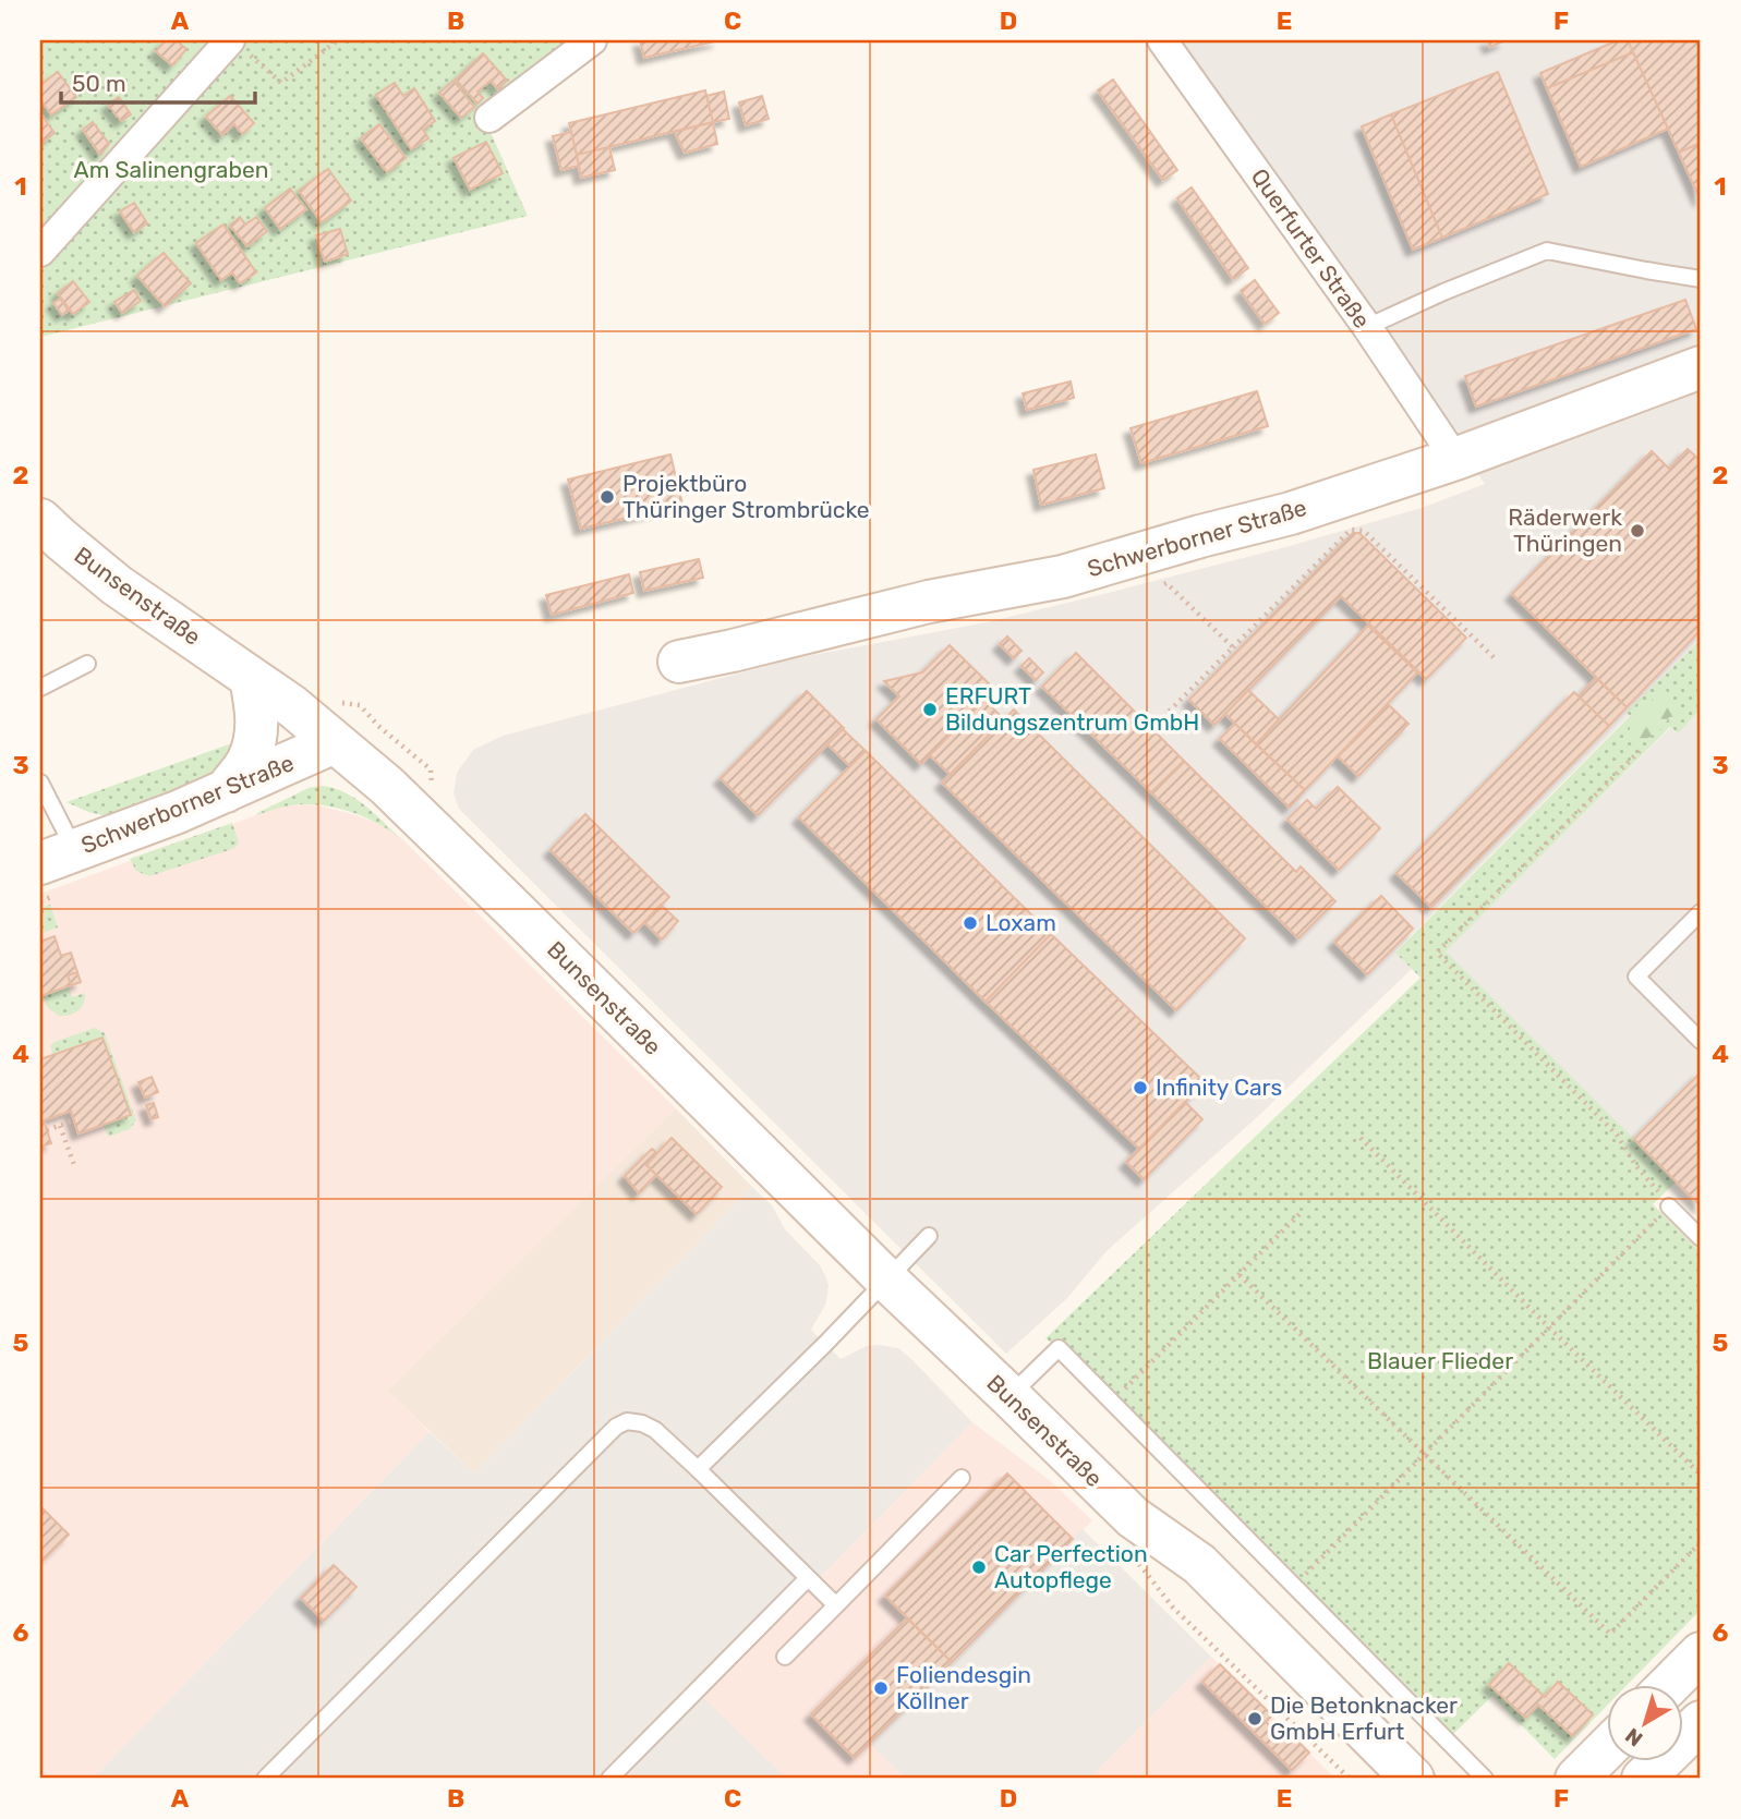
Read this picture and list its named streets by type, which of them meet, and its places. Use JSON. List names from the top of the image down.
{
  "streets": {
    "main road": ["Schwerborner Straße", "Bunsenstraße"],
    "street": ["Querfurter Straße"]
  },
  "crossings": [
    ["Querfurter Straße", "Schwerborner Straße"],
    ["Schwerborner Straße", "Bunsenstraße"]
  ],
  "parks": ["Am Salinengraben", "Blauer Flieder"],
  "places": [
    "Projektbüro Thüringer Strombrücke",
    "Räderwerk Thüringen",
    "ERFURT Bildungszentrum GmbH",
    "Loxam",
    "Infinity Cars",
    "Car Perfection Autopflege",
    "Foliendesgin Köllner",
    "Die Betonknacker GmbH Erfurt"
  ],
  "scale_bar": "50 m",
  "north": "bottom left",
  "grid": {
    "columns": [
      "A",
      "B",
      "C",
      "D",
      "E",
      "F"
    ],
    "rows": [
      "1",
      "2",
      "3",
      "4",
      "5",
      "6"
    ]
  }
}
